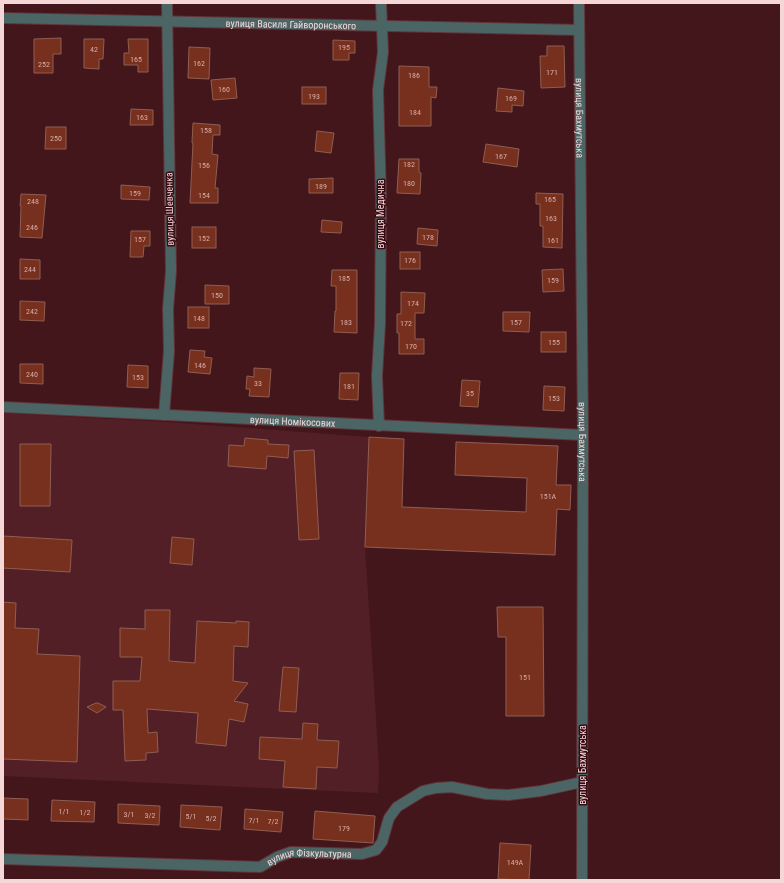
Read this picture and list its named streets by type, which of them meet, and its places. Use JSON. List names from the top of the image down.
{
  "streets": {
    "street": [
      "вулиця Василя Гайворонського",
      "вулиця Бахмутська",
      "вулиця Шевченка",
      "вулиця Медична",
      "вулиця Номікосових",
      "вулиця Фізкультурна"
    ]
  },
  "crossings": [
    ["вулиця Василя Гайворонського", "вулиця Бахмутська"],
    ["вулиця Василя Гайворонського", "вулиця Шевченка"],
    ["вулиця Василя Гайворонського", "вулиця Медична"],
    ["вулиця Бахмутська", "вулиця Номікосових"],
    ["вулиця Бахмутська", "вулиця Фізкультурна"],
    ["вулиця Шевченка", "вулиця Номікосових"],
    ["вулиця Медична", "вулиця Номікосових"]
  ],
  "house_numbers": [
    "195",
    "42",
    "165",
    "162",
    "252",
    "171",
    "186",
    "160",
    "193",
    "169",
    "184",
    "163",
    "158",
    "250",
    "167",
    "182",
    "156",
    "180",
    "189",
    "159",
    "154",
    "165",
    "248",
    "163",
    "246",
    "178",
    "152",
    "157",
    "161",
    "176",
    "244",
    "185",
    "159",
    "150",
    "174",
    "242",
    "148",
    "183",
    "157",
    "172",
    "155",
    "170",
    "146",
    "240",
    "153",
    "33",
    "181",
    "35",
    "153",
    "151А",
    "151",
    "1/1",
    "1/2",
    "3/1",
    "3/2",
    "5/1",
    "5/2",
    "7/1",
    "7/2",
    "179",
    "149А"
  ]
}
